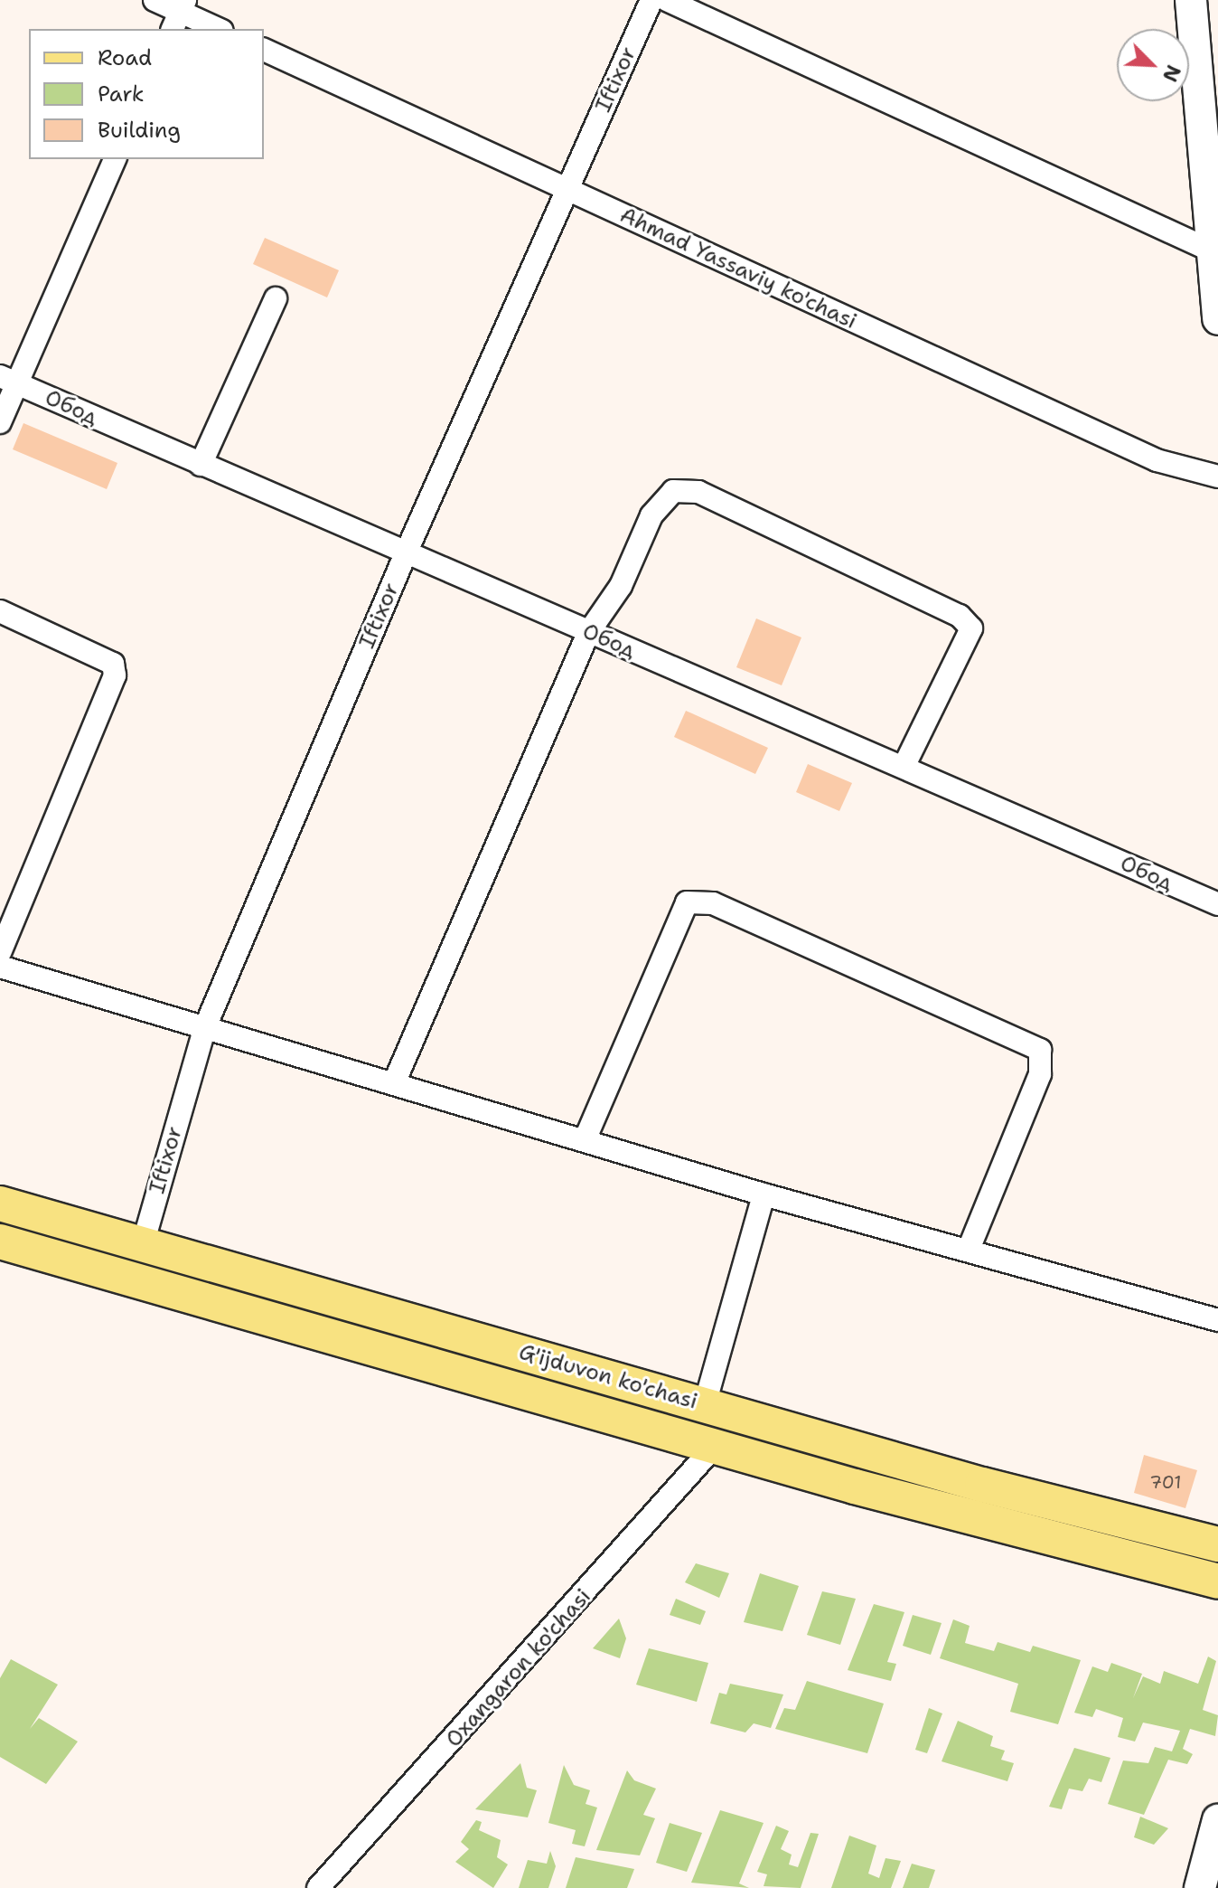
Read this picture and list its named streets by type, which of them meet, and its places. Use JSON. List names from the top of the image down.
{
  "streets": {
    "main road": ["G'ijduvon ko'chasi"],
    "street": [
      "Iftixor",
      "Ahmad Yassaviy ko'chasi",
      "Обод",
      "Oxangaron ko'chasi"
    ]
  },
  "crossings": [
    ["Iftixor", "Ahmad Yassaviy ko'chasi"],
    ["Iftixor", "Обод"],
    ["Iftixor", "G'ijduvon ko'chasi"],
    ["G'ijduvon ko'chasi", "Oxangaron ko'chasi"]
  ],
  "house_numbers": ["701"],
  "legend": ["Road", "Park", "Building"],
  "north": "bottom right"
}
